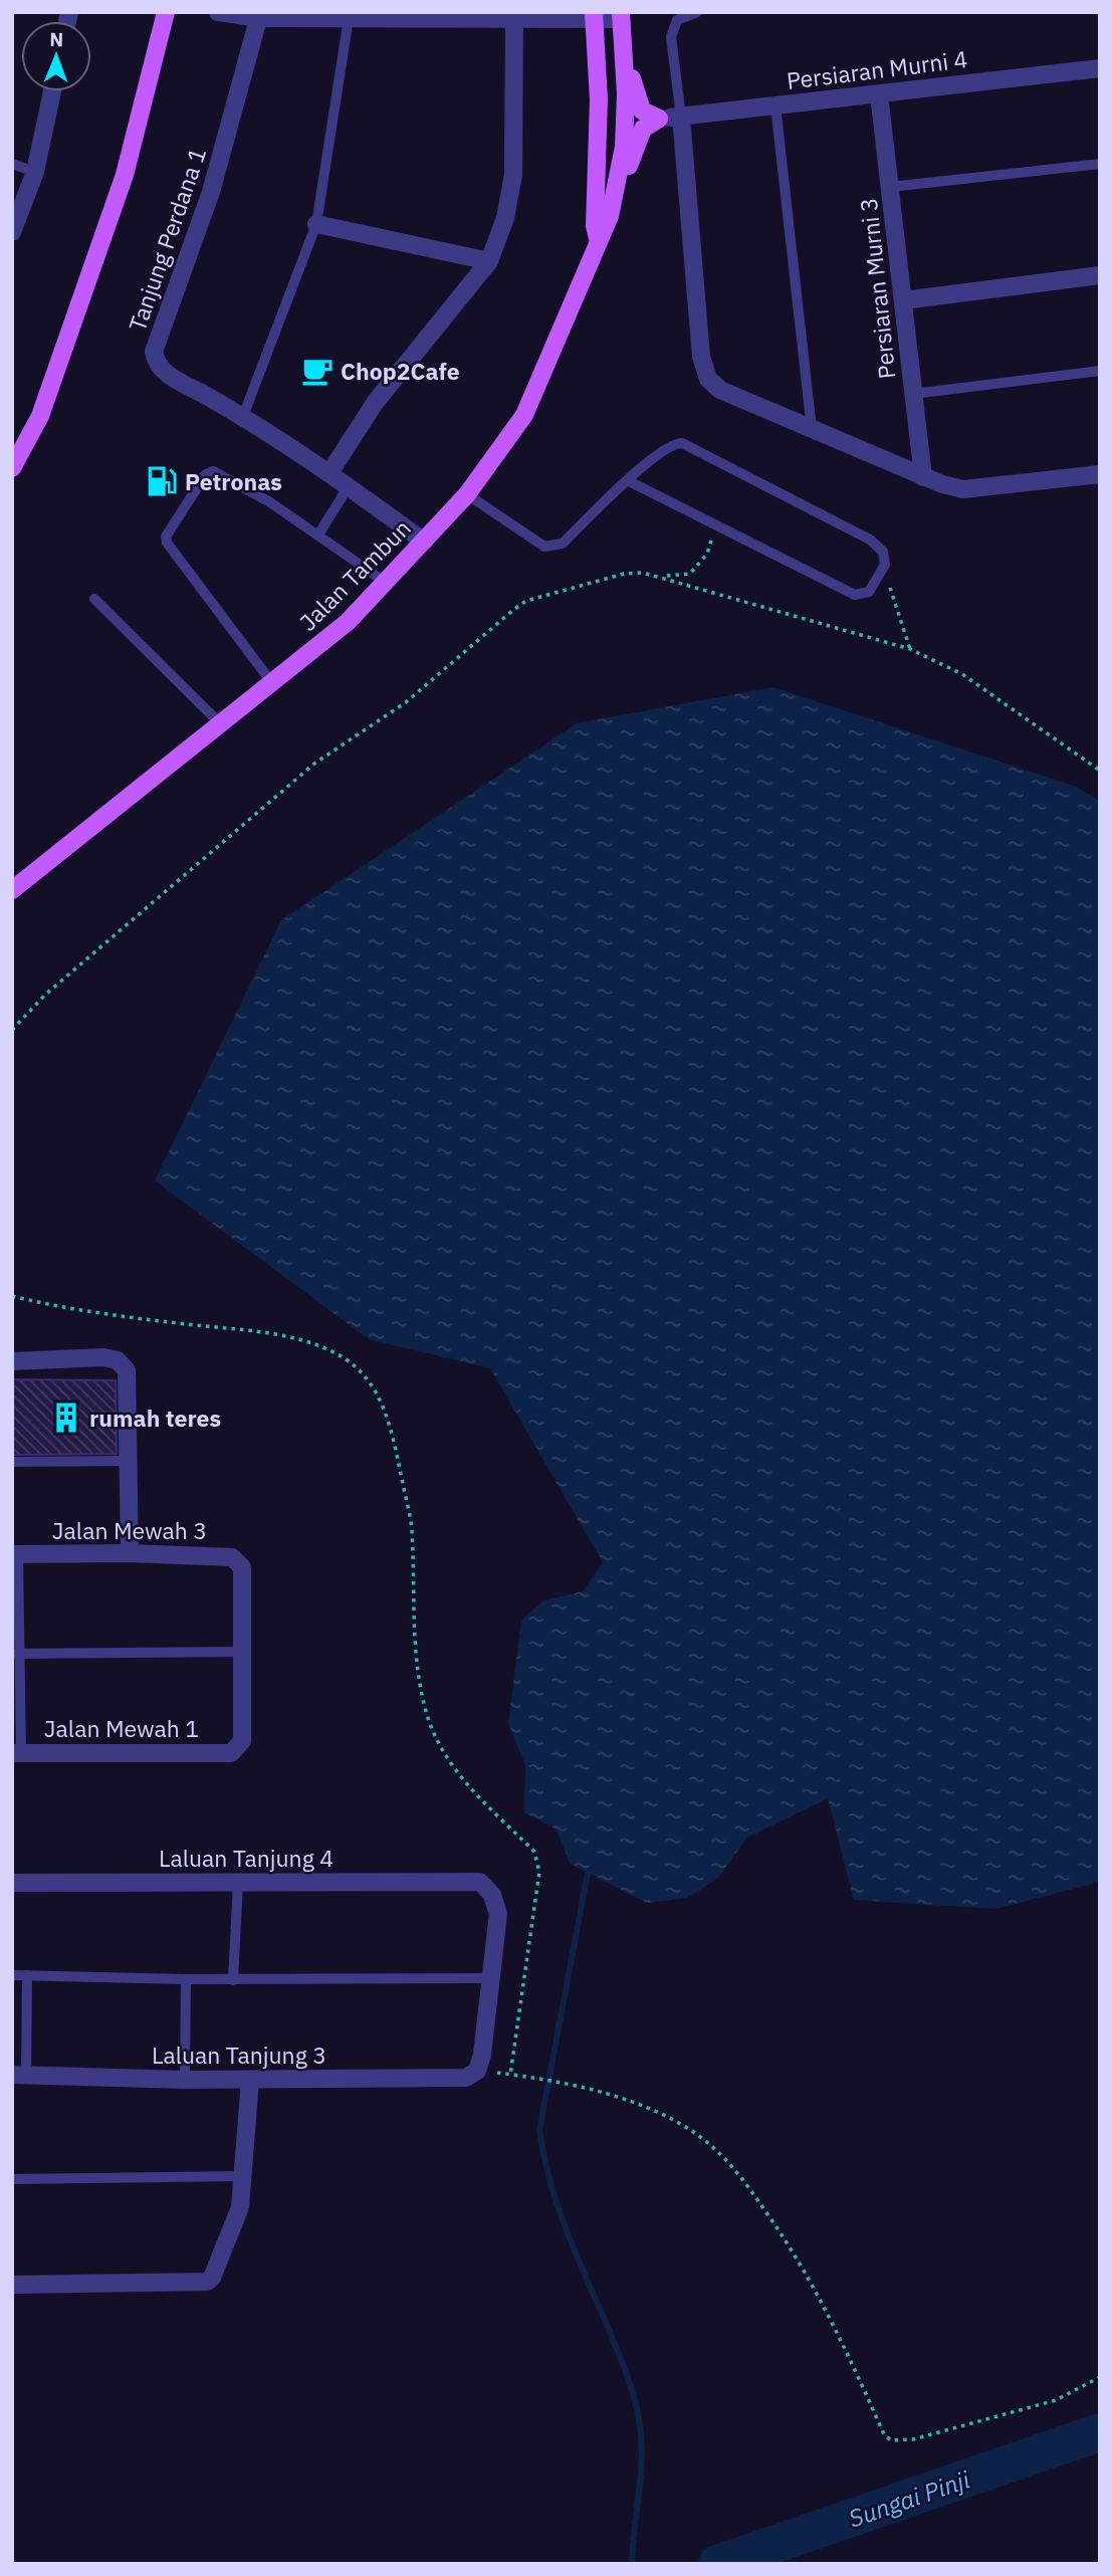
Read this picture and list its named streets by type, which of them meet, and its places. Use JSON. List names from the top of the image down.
{
  "streets": {
    "main road": ["Jalan Tambun"],
    "street": [
      "Persiaran Murni 4",
      "Tanjung Perdana 1",
      "Persiaran Murni 3",
      "Jalan Mewah 3",
      "Jalan Mewah 1",
      "Laluan Tanjung 4",
      "Laluan Tanjung 3"
    ]
  },
  "crossings": [
    ["Persiaran Murni 4", "Persiaran Murni 3"],
    ["Tanjung Perdana 1", "Jalan Tambun"],
    ["Jalan Mewah 3", "Jalan Mewah 1"]
  ],
  "water": ["Sungai Pinji"],
  "places": {
    "cafe": ["Chop2Cafe"],
    "fuel station": ["Petronas"],
    "building": ["rumah teres"]
  },
  "north": "top"
}
